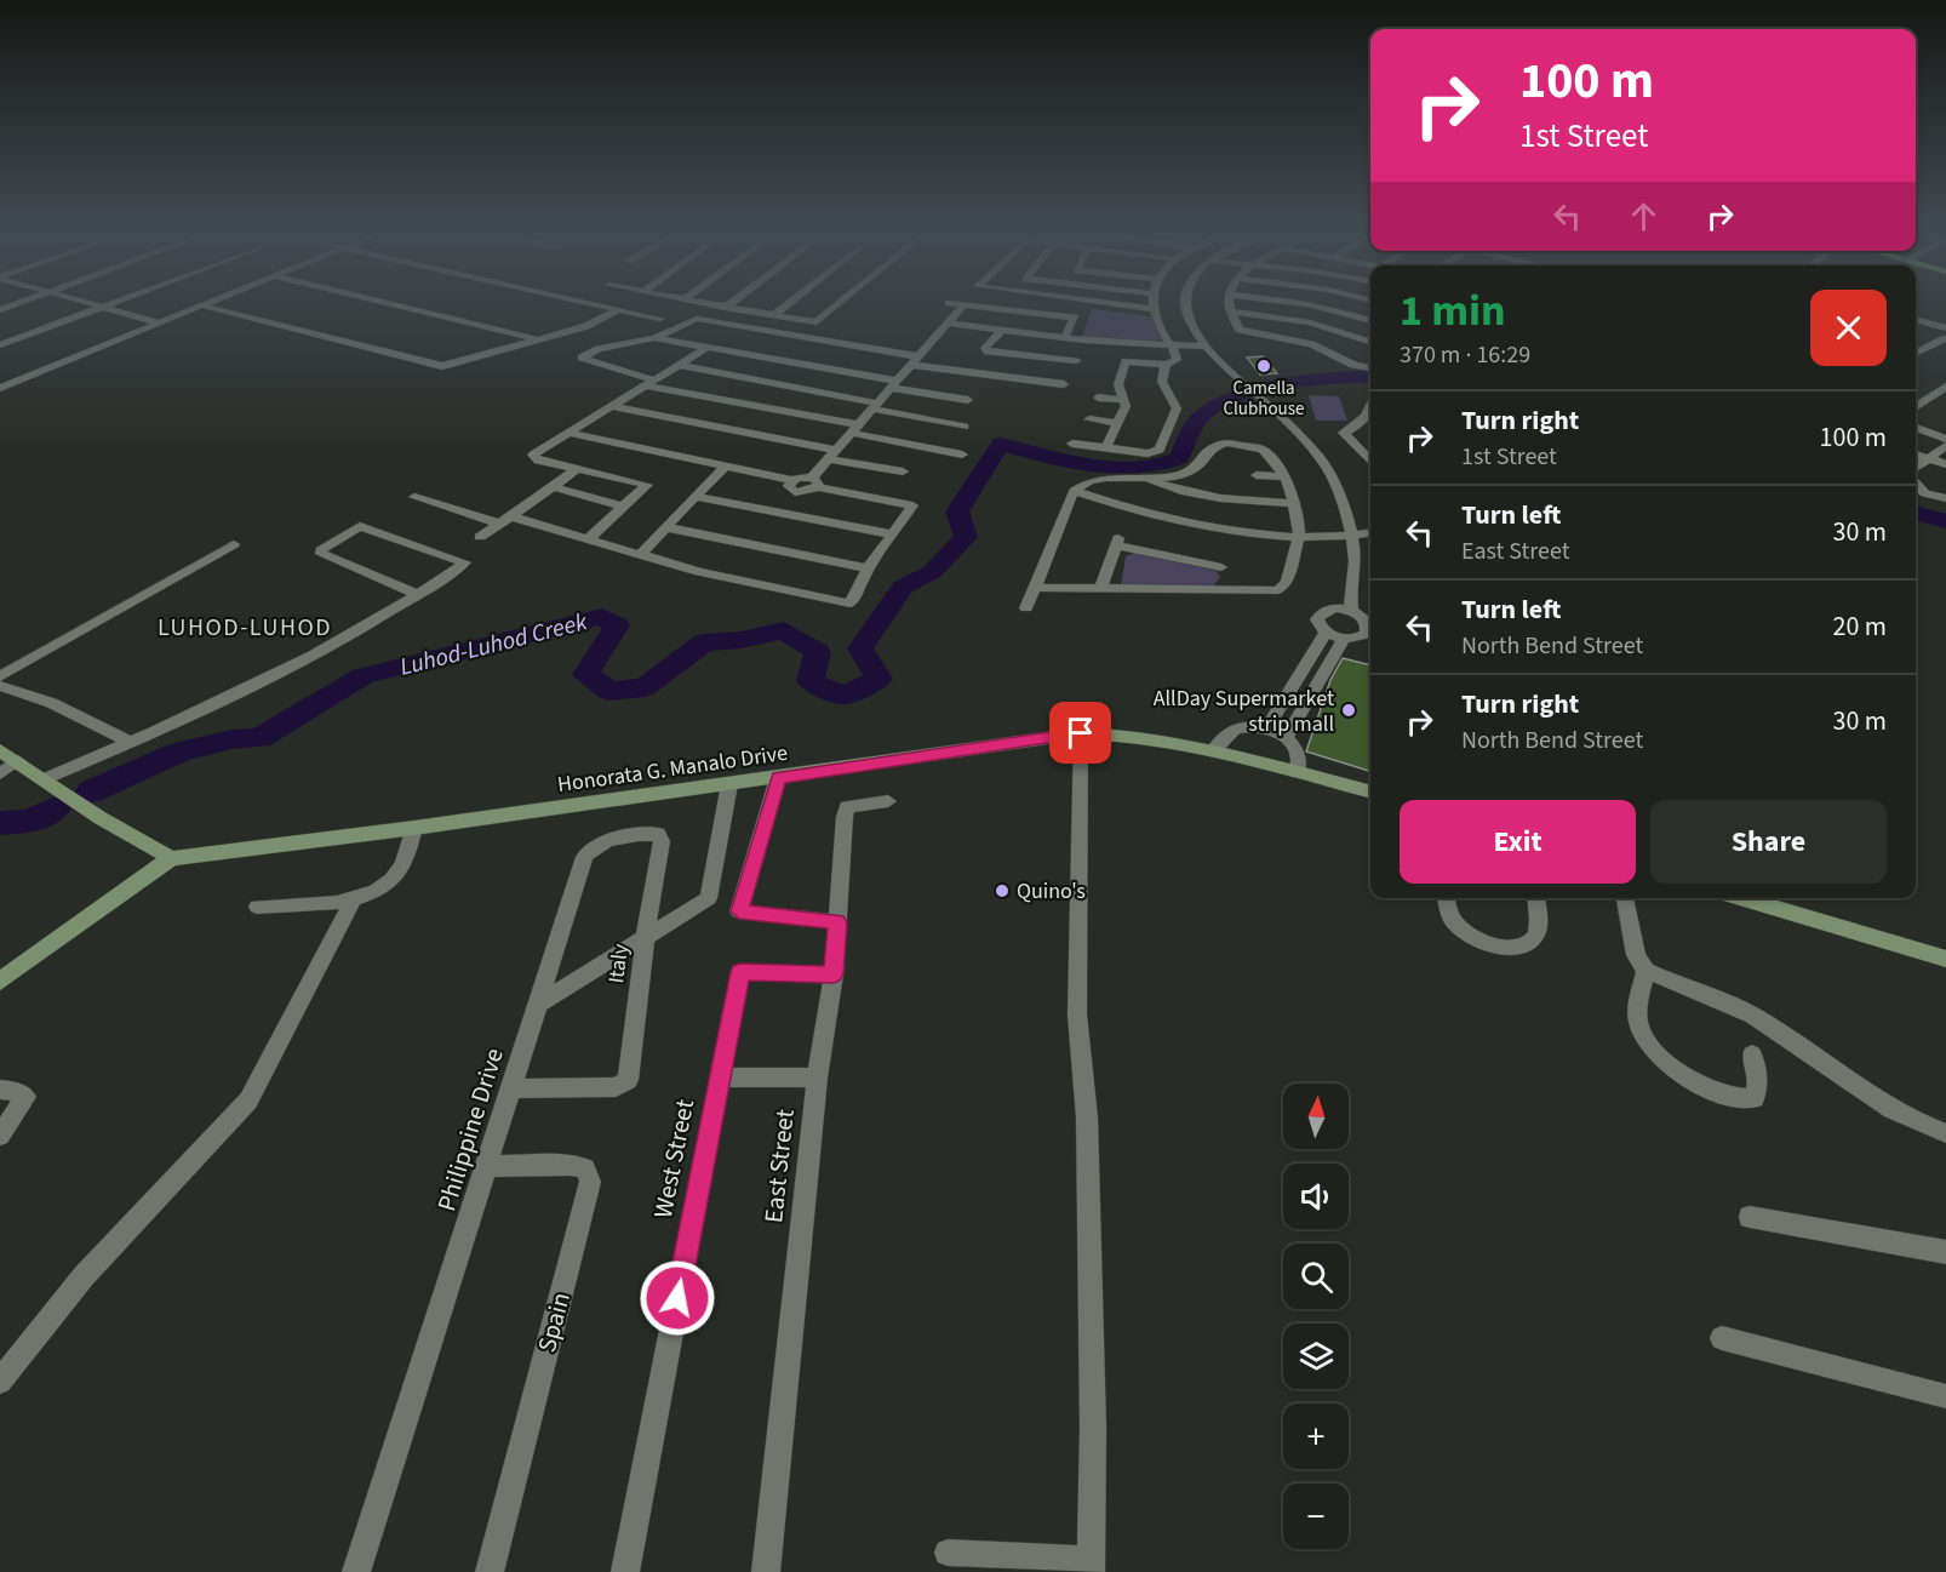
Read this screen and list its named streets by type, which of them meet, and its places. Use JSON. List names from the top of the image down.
{
  "streets": {
    "street": [
      "Honorata G. Manalo Drive",
      "Italy",
      "Philippine Drive",
      "West Street",
      "East Street",
      "Spain"
    ]
  },
  "crossings": [
    ["Italy", "Philippine Drive"],
    ["Philippine Drive", "Spain"],
    ["West Street", "East Street"]
  ],
  "districts": ["LUHOD-LUHOD"],
  "water": ["Luhod-Luhod Creek"],
  "places": ["Camella Clubhouse", "AllDay Supermarket strip mall", "Quino's"],
  "north": "top",
  "page": {
    "turn": ["100 m", "1st Street"],
    "heading": ["1 min", "370 m · 16:29"],
    "list": [
      {
        "name": "Turn right",
        "note": "1st Street",
        "value": "100 m"
      },
      {
        "name": "Turn left",
        "note": "East Street",
        "value": "30 m"
      },
      {
        "name": "Turn left",
        "note": "North Bend Street",
        "value": "20 m"
      },
      {
        "name": "Turn right",
        "note": "North Bend Street",
        "value": "30 m"
      }
    ],
    "buttons": ["Exit", "Share"],
    "map_buttons": ["+", "−"]
  }
}
